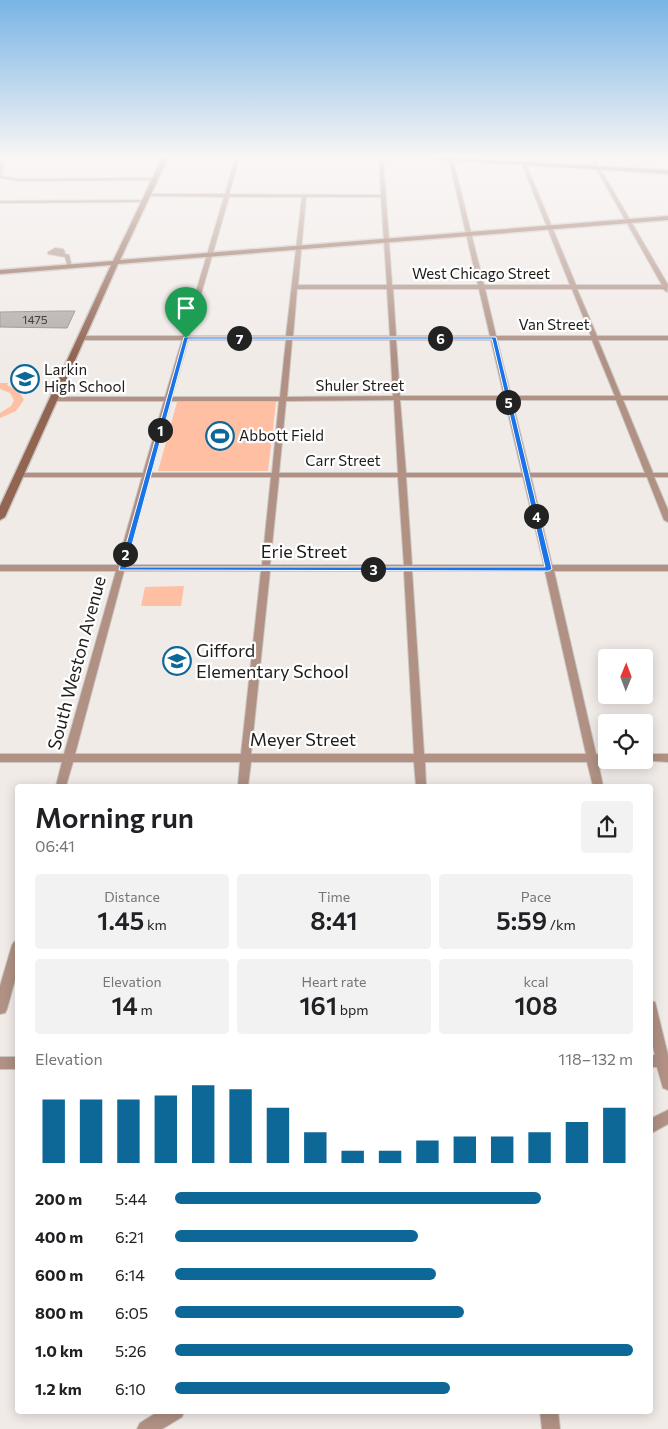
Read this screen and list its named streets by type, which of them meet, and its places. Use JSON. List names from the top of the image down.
{
  "streets": {
    "street": [
      "West Chicago Street",
      "Van Street",
      "Shuler Street",
      "Carr Street",
      "Erie Street",
      "South Weston Avenue",
      "Meyer Street"
    ]
  },
  "crossings": [
    ["Van Street", "South Weston Avenue"],
    ["Shuler Street", "South Weston Avenue"],
    ["Carr Street", "South Weston Avenue"],
    ["Erie Street", "South Weston Avenue"],
    ["South Weston Avenue", "Meyer Street"]
  ],
  "places": {
    "school or university": ["Larkin High School", "Gifford Elementary School"],
    "sports": ["Abbott Field"]
  },
  "house_numbers": ["1475"],
  "north": "top",
  "page": {
    "pins": [
      "6",
      "7",
      "5",
      "1",
      "4",
      "2",
      "3"
    ],
    "heading": ["Morning run", "06:41"],
    "stats": [
      ["Distance", "1.45 km"],
      ["Time", "8:41"],
      ["Pace", "5:59 /km"],
      ["Elevation", "14 m"],
      ["Heart rate", "161 bpm"],
      ["kcal", "108"]
    ],
    "chart": ["Elevation", "118–132 m"],
    "list": [
      {
        "name": "200 m",
        "note": "5:44"
      },
      {
        "name": "400 m",
        "note": "6:21"
      },
      {
        "name": "600 m",
        "note": "6:14"
      },
      {
        "name": "800 m",
        "note": "6:05"
      },
      {
        "name": "1.0 km",
        "note": "5:26"
      },
      {
        "name": "1.2 km",
        "note": "6:10"
      }
    ]
  }
}
